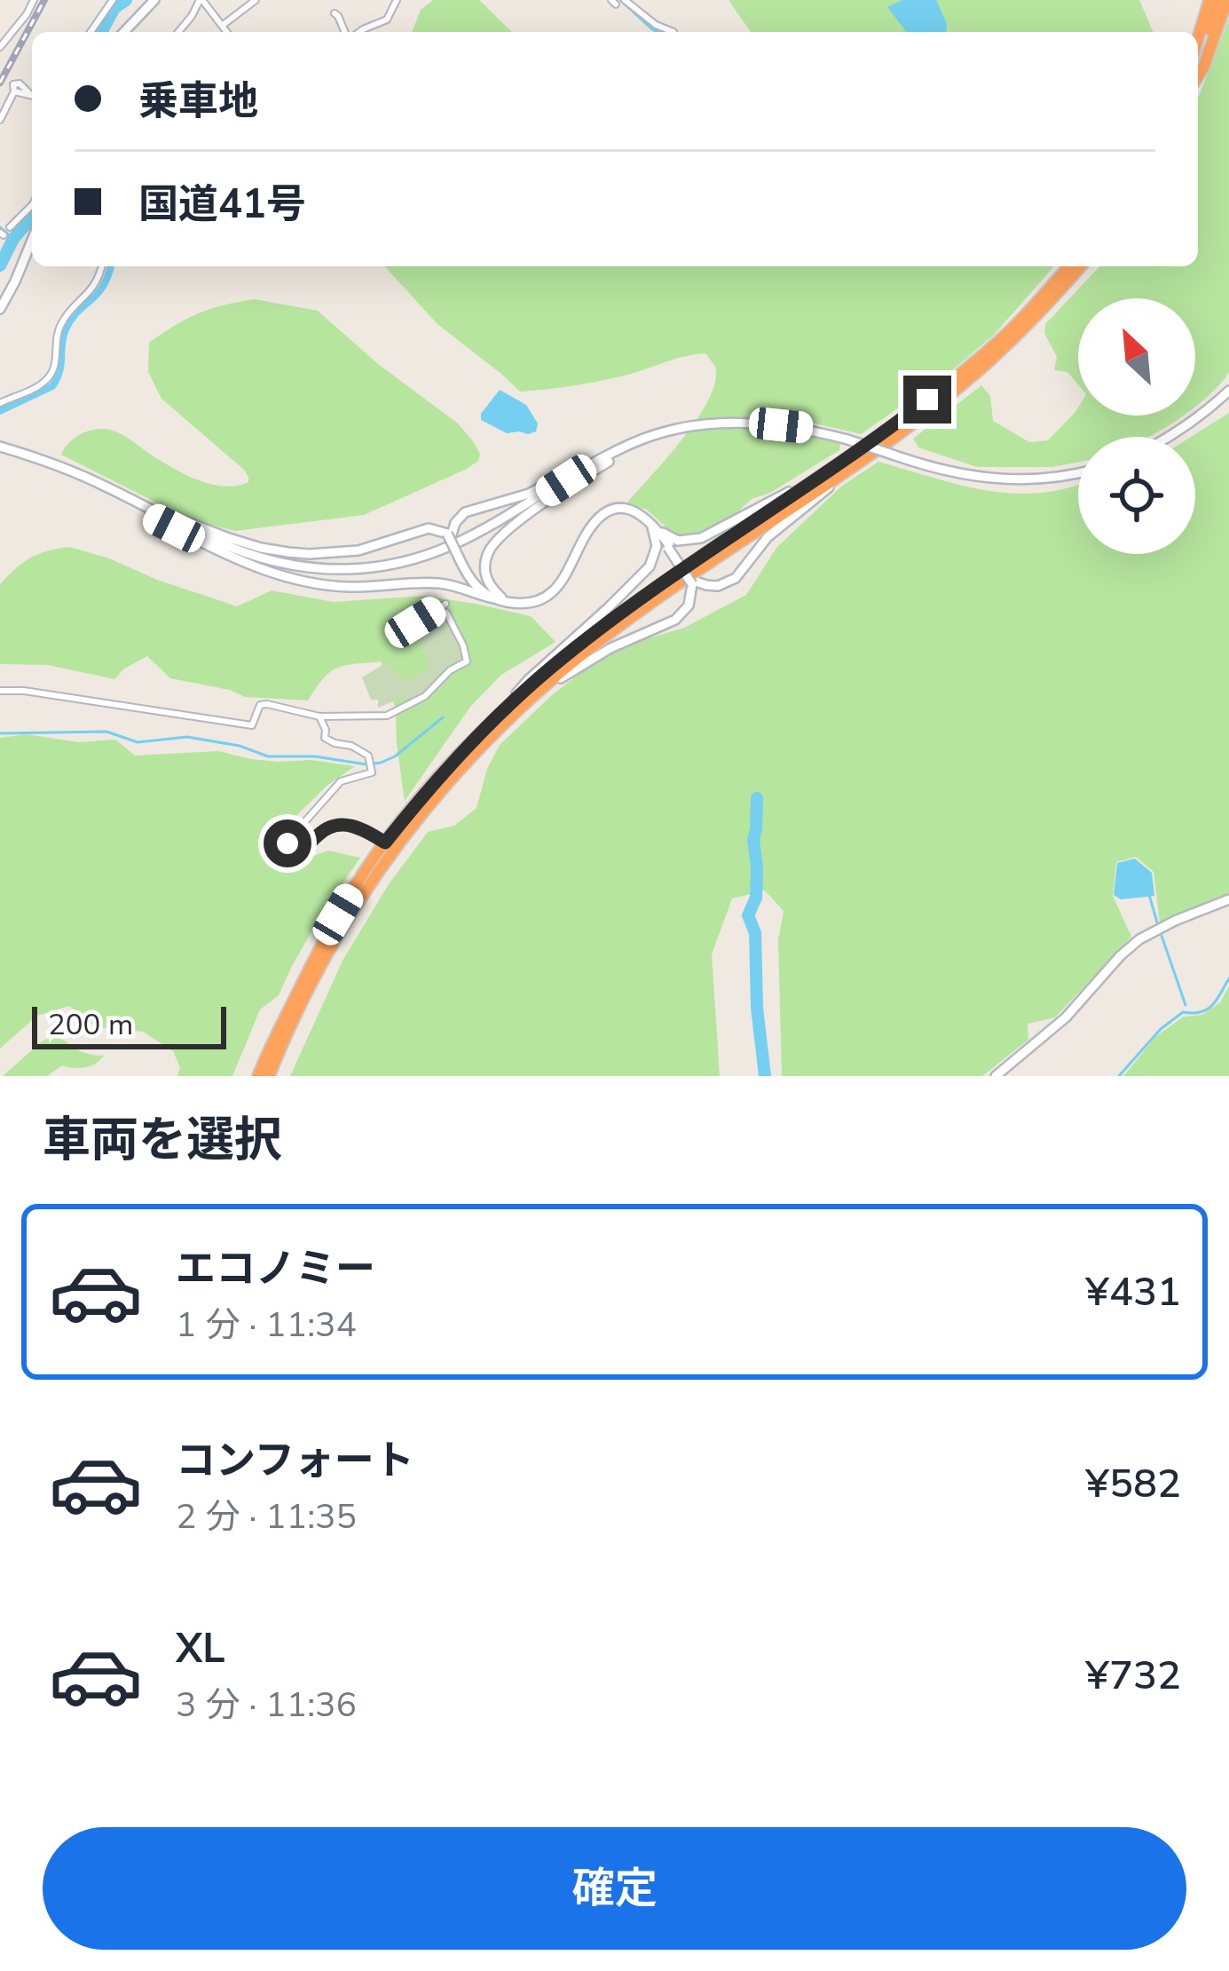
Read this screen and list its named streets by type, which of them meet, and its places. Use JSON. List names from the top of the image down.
{
  "scale_bar": "200 m",
  "north": "top left",
  "page": {
    "banner": ["乗車地", "国道41号"],
    "scale": "200 m",
    "heading": "車両を選択",
    "list": [
      {
        "name": "エコノミー",
        "note": "1 分 · 11:34",
        "value": "¥431"
      },
      {
        "name": "コンフォート",
        "note": "2 分 · 11:35",
        "value": "¥582"
      },
      {
        "name": "XL",
        "note": "3 分 · 11:36",
        "value": "¥732"
      }
    ],
    "buttons": "確定"
  }
}
